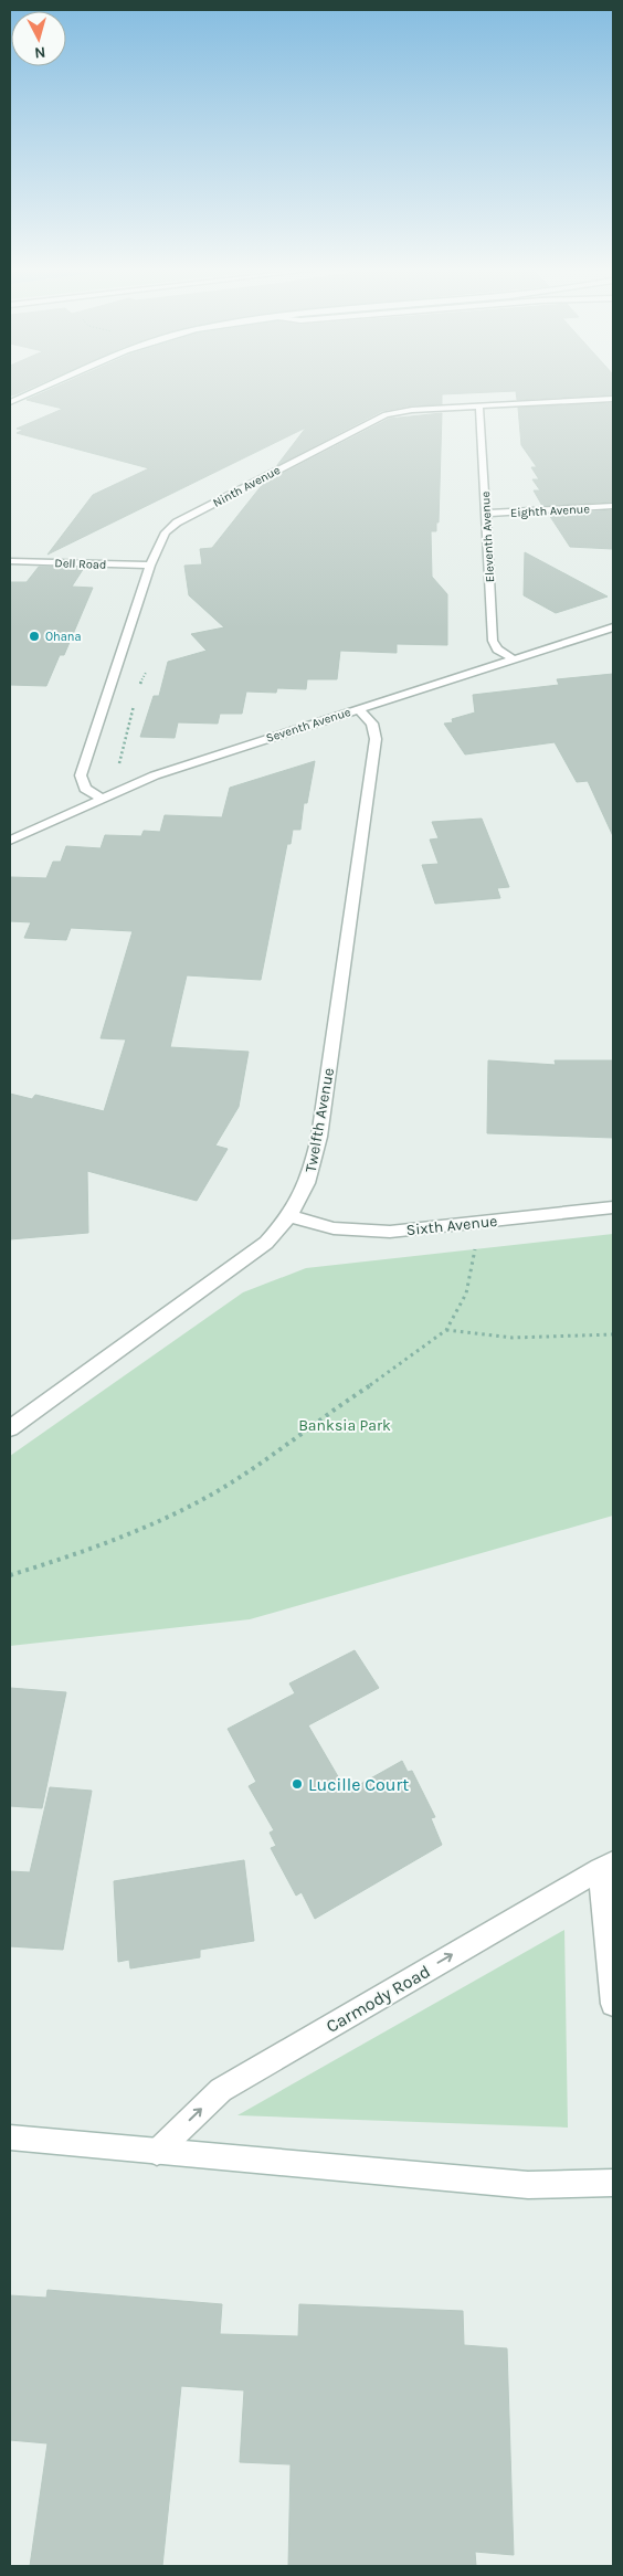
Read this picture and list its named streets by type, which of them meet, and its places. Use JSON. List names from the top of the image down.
{
  "streets": {
    "street": [
      "Ninth Avenue",
      "Eighth Avenue",
      "Eleventh Avenue",
      "Dell Road",
      "Seventh Avenue",
      "Twelfth Avenue",
      "Sixth Avenue",
      "Carmody Road"
    ]
  },
  "crossings": [
    ["Ninth Avenue", "Eleventh Avenue"],
    ["Ninth Avenue", "Dell Road"],
    ["Ninth Avenue", "Seventh Avenue"],
    ["Eighth Avenue", "Eleventh Avenue"],
    ["Eleventh Avenue", "Seventh Avenue"],
    ["Seventh Avenue", "Twelfth Avenue"],
    ["Twelfth Avenue", "Sixth Avenue"]
  ],
  "one_way": ["Carmody Road"],
  "parks": ["Banksia Park"],
  "places": ["Ohana", "Lucille Court"],
  "north": "bottom"
}
